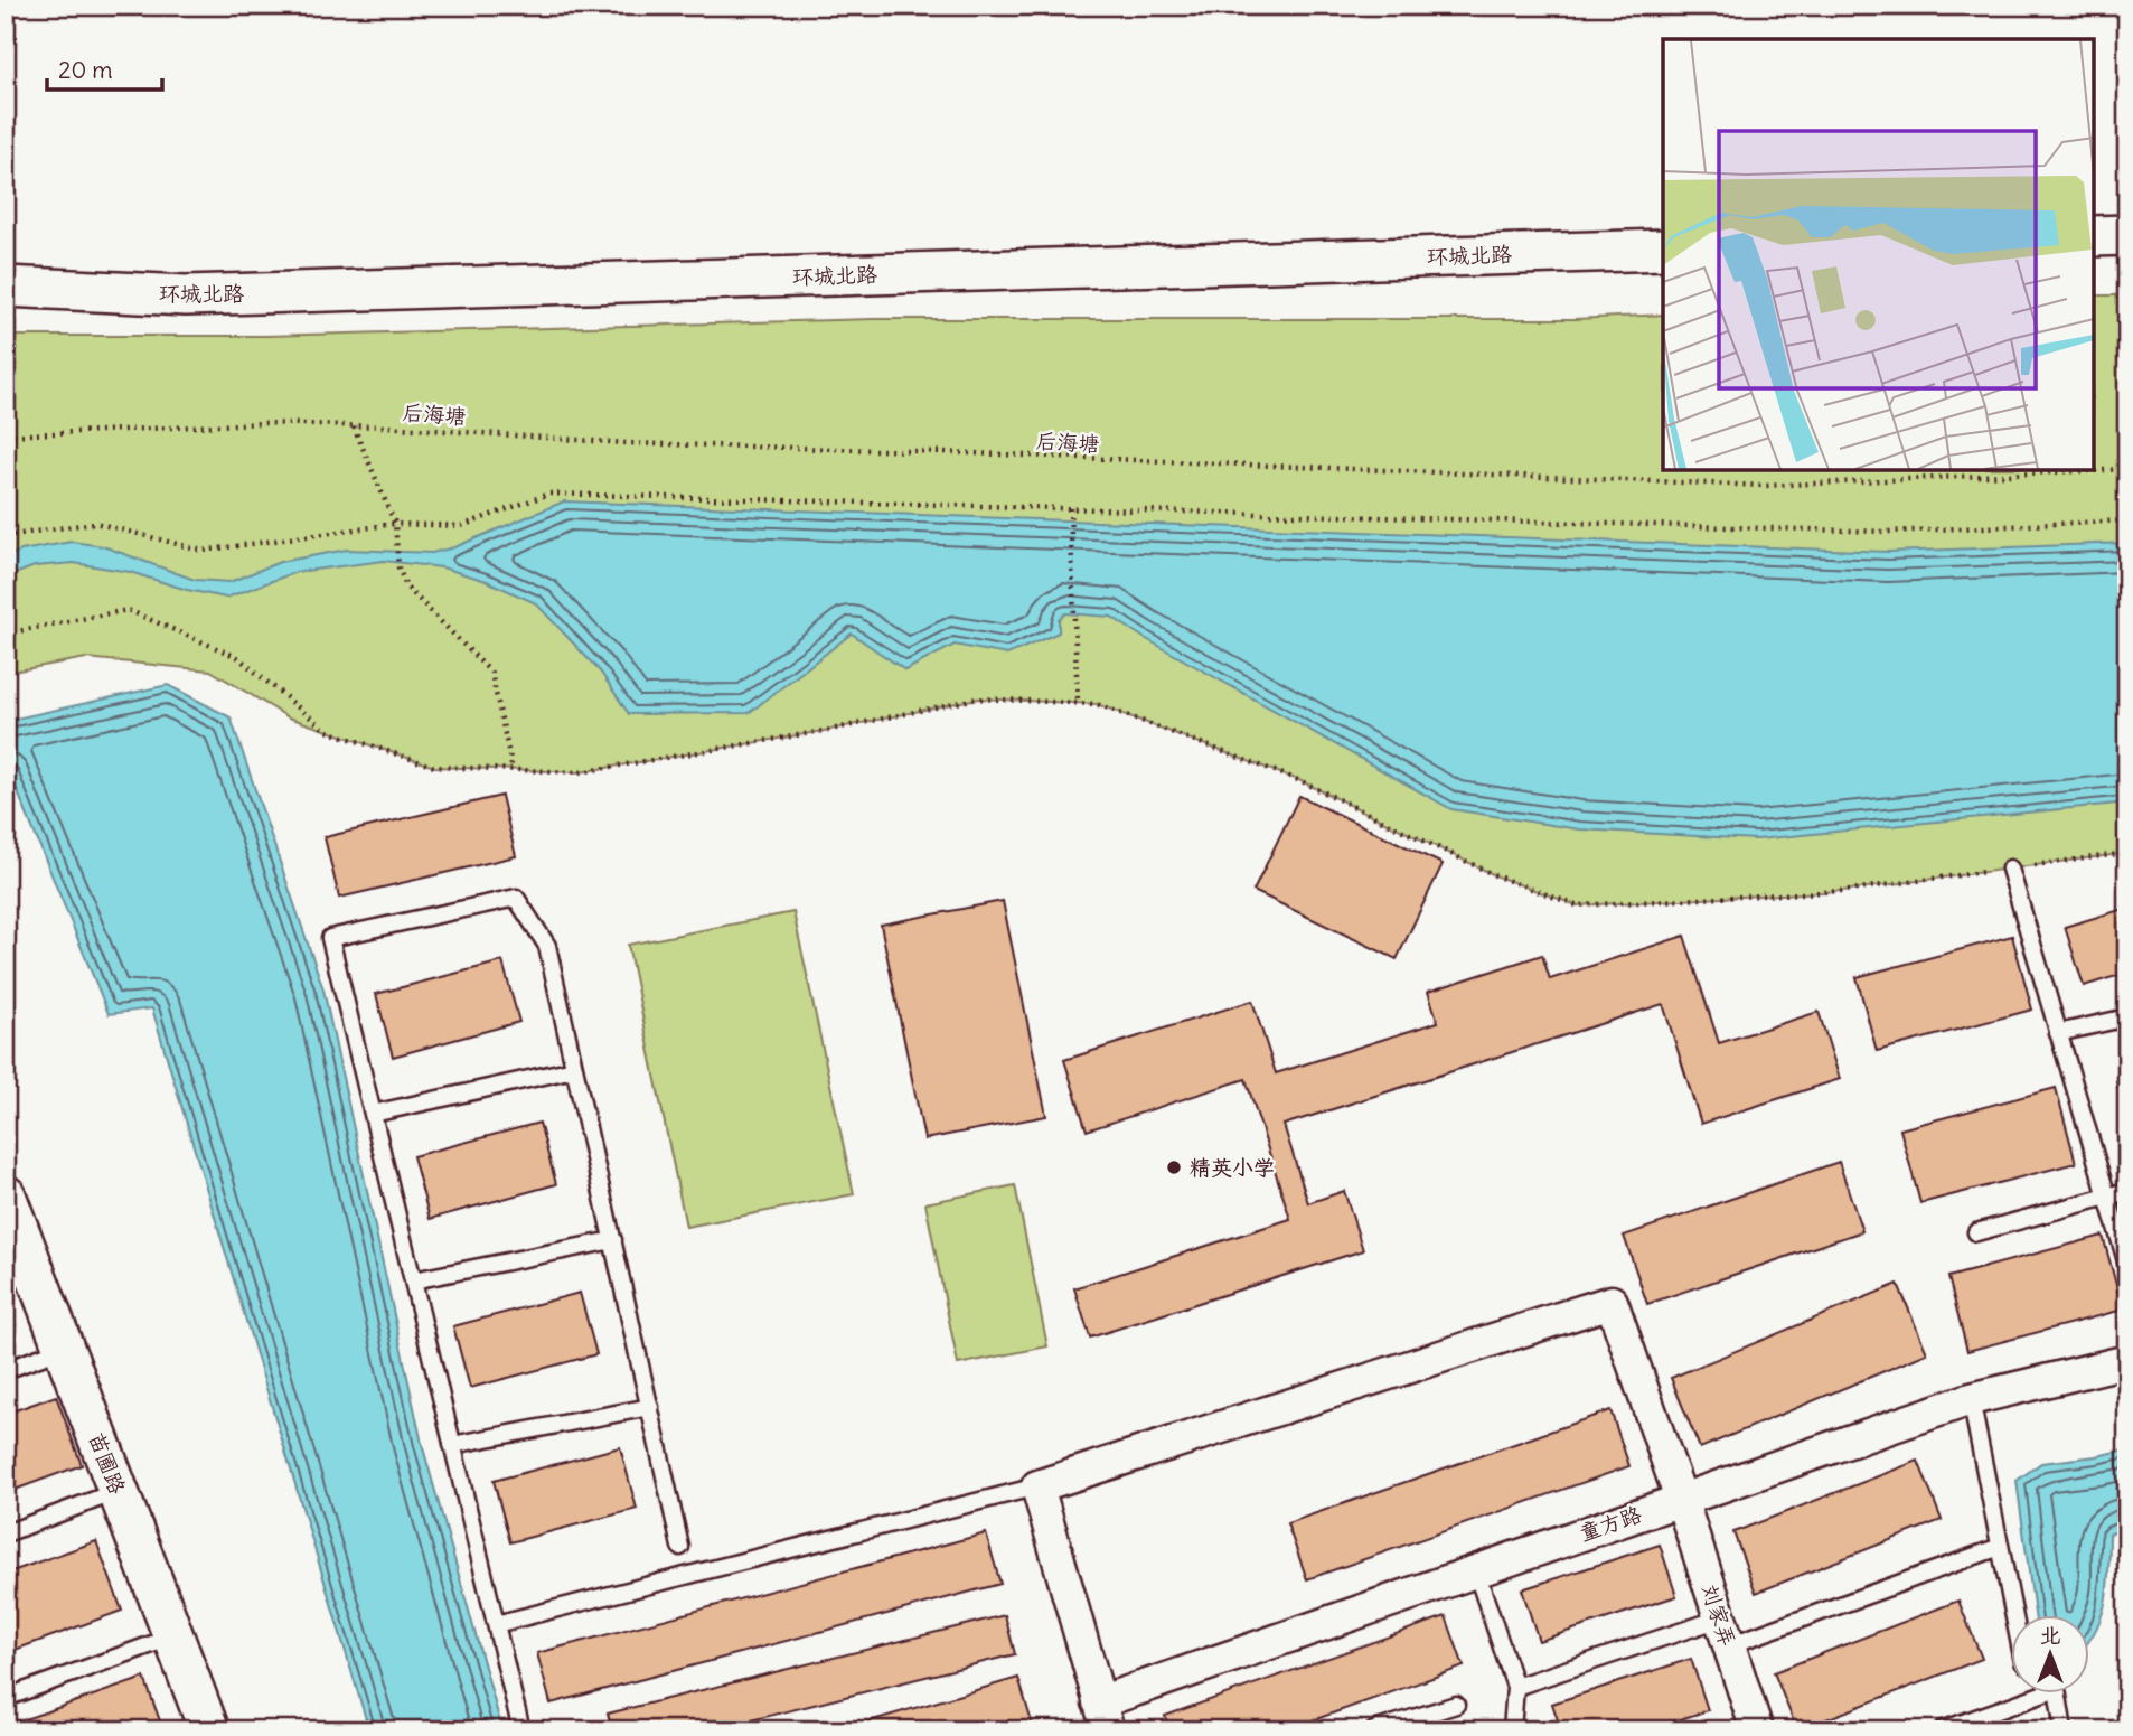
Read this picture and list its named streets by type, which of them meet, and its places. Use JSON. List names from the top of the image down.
{
  "streets": {
    "street": [
      "环城北路",
      "苗圃路",
      "童方路",
      "刘家弄"
    ],
    "path": ["后海塘"]
  },
  "crossings": [
    ["童方路", "刘家弄"]
  ],
  "places": ["精英小学"],
  "scale_bar": "20 m",
  "north": "top"
}
